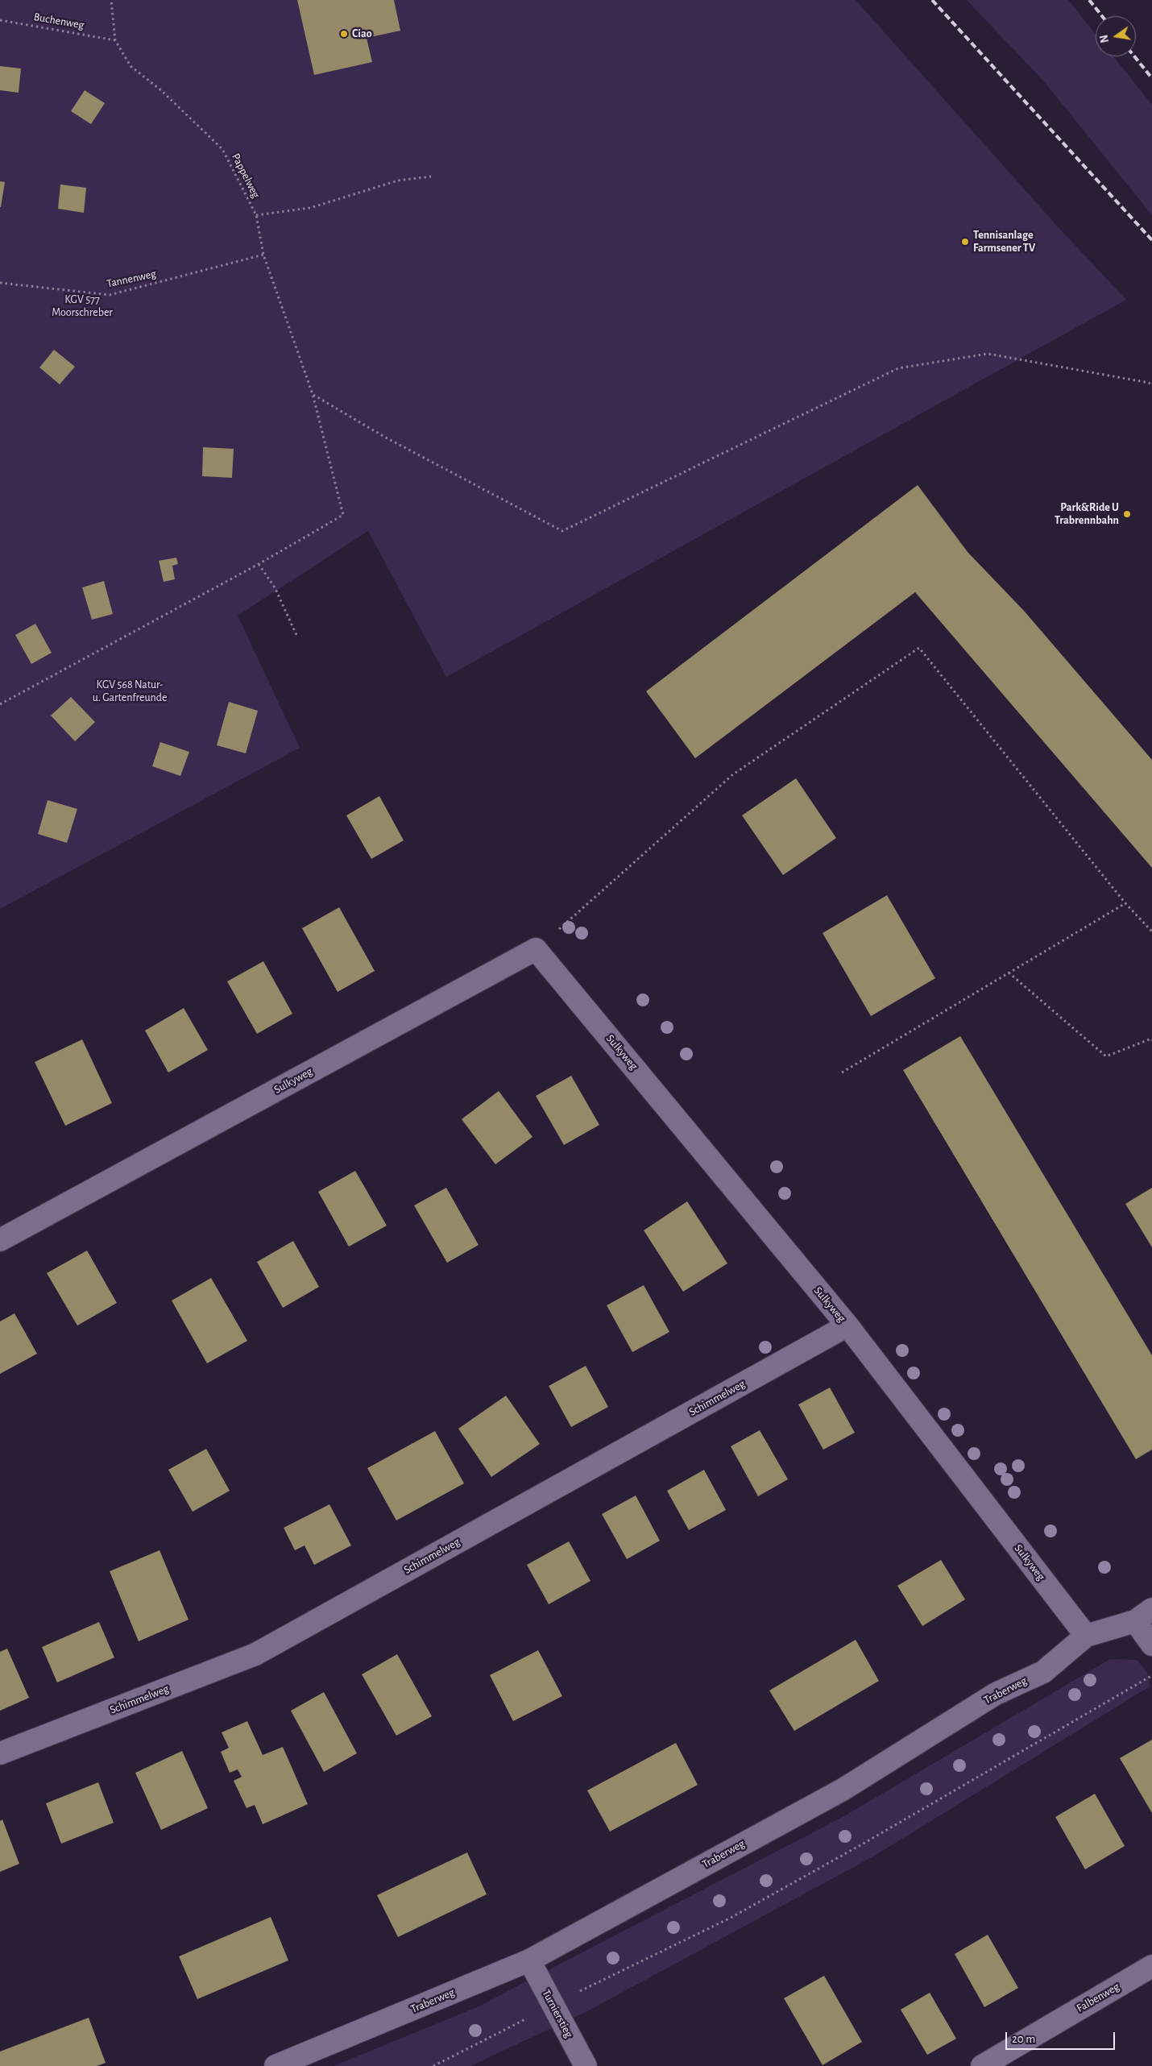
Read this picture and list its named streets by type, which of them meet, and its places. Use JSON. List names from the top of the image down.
{
  "streets": {
    "street": [
      "Sulkyweg",
      "Schimmelweg",
      "Traberweg",
      "Falbenweg",
      "Turnierstieg"
    ],
    "path": ["Buchenweg", "Pappelweg", "Tannenweg"]
  },
  "crossings": [
    ["Buchenweg", "Pappelweg"],
    ["Pappelweg", "Tannenweg"],
    ["Sulkyweg", "Schimmelweg"],
    ["Sulkyweg", "Traberweg"],
    ["Traberweg", "Turnierstieg"]
  ],
  "parks": ["KGV 577 Moorschreber", "KGV 568 Natur- u. Gartenfreunde"],
  "places": ["Ciao", "Tennisanlage Farmsener TV", "Park&Ride U Trabrennbahn"],
  "scale_bar": "20 m",
  "north": "left"
}
